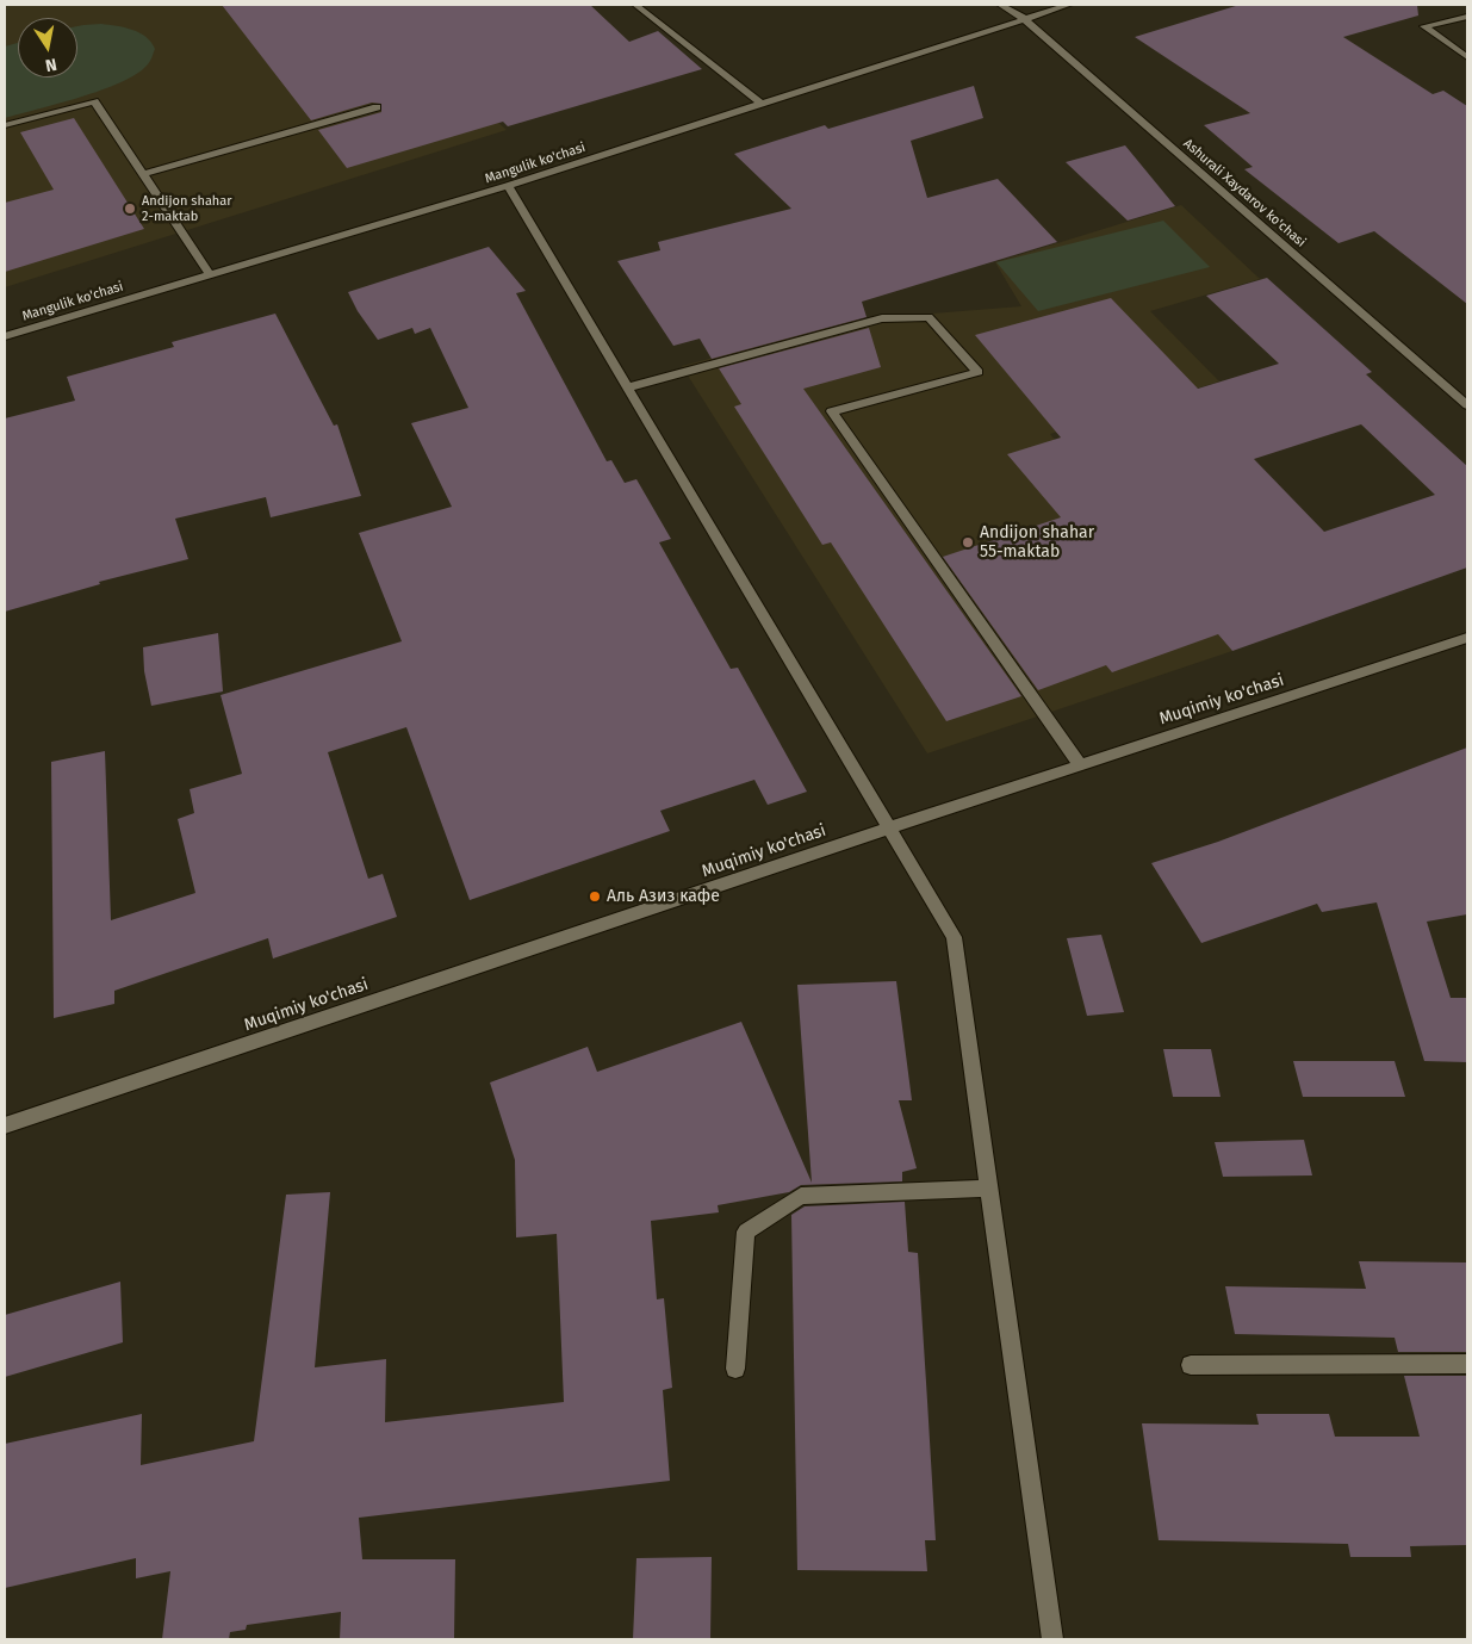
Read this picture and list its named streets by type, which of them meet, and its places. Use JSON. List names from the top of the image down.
{
  "streets": {
    "street": ["Mangulik ko'chasi", "Ashurali Xaydarov ko'chasi", "Muqimiy ko'chasi"]
  },
  "crossings": [
    ["Mangulik ko'chasi", "Ashurali Xaydarov ko'chasi"]
  ],
  "places": ["Andijon shahar 2-maktab", "Andijon shahar 55-maktab", "Аль Азиз кафе"],
  "north": "bottom"
}
